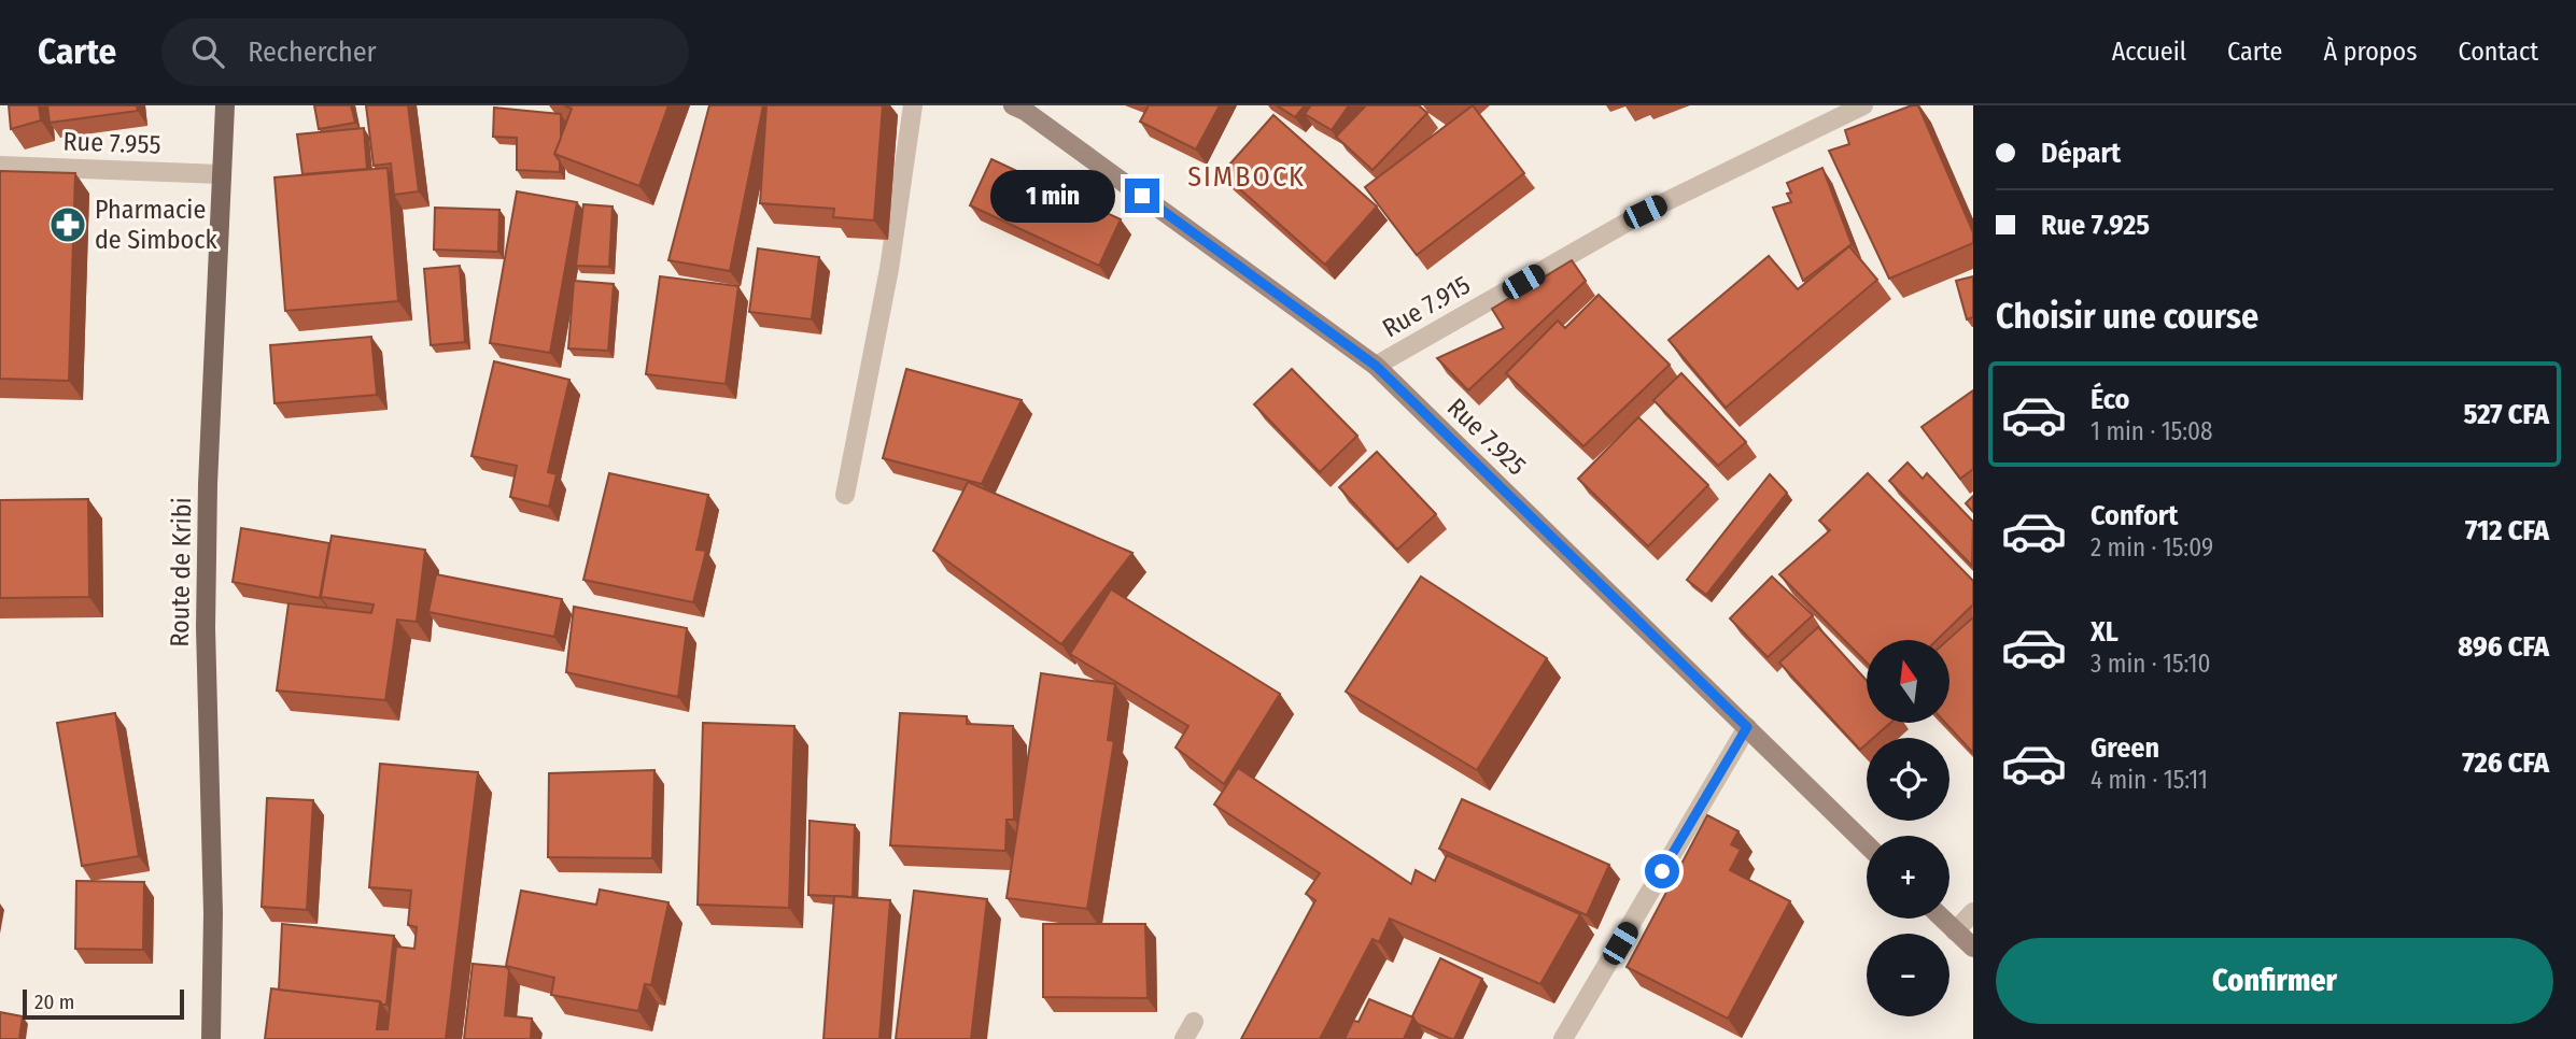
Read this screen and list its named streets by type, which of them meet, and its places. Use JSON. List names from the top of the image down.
{
  "streets": {
    "main road": ["Route de Kribi"],
    "street": ["Rue 7.955", "Rue 7.915", "Rue 7.925"]
  },
  "crossings": [
    ["Rue 7.955", "Route de Kribi"],
    ["Rue 7.915", "Rue 7.925"]
  ],
  "districts": ["SIMBOCK"],
  "places": {
    "pharmacy": ["Pharmacie de Simbock"]
  },
  "scale_bar": "20 m",
  "north": "top",
  "page": {
    "header": "Carte",
    "search": "Rechercher",
    "nav": [
      "Accueil",
      "Carte",
      "À propos",
      "Contact"
    ],
    "banner": ["Départ", "Rue 7.925"],
    "bubble": "1 min",
    "heading": "Choisir une course",
    "list": [
      {
        "name": "Éco",
        "note": "1 min · 15:08",
        "value": "527 CFA"
      },
      {
        "name": "Confort",
        "note": "2 min · 15:09",
        "value": "712 CFA"
      },
      {
        "name": "XL",
        "note": "3 min · 15:10",
        "value": "896 CFA"
      },
      {
        "name": "Green",
        "note": "4 min · 15:11",
        "value": "726 CFA"
      }
    ],
    "map_buttons": ["+", "−"],
    "buttons": "Confirmer",
    "scale": "20 m"
  }
}
